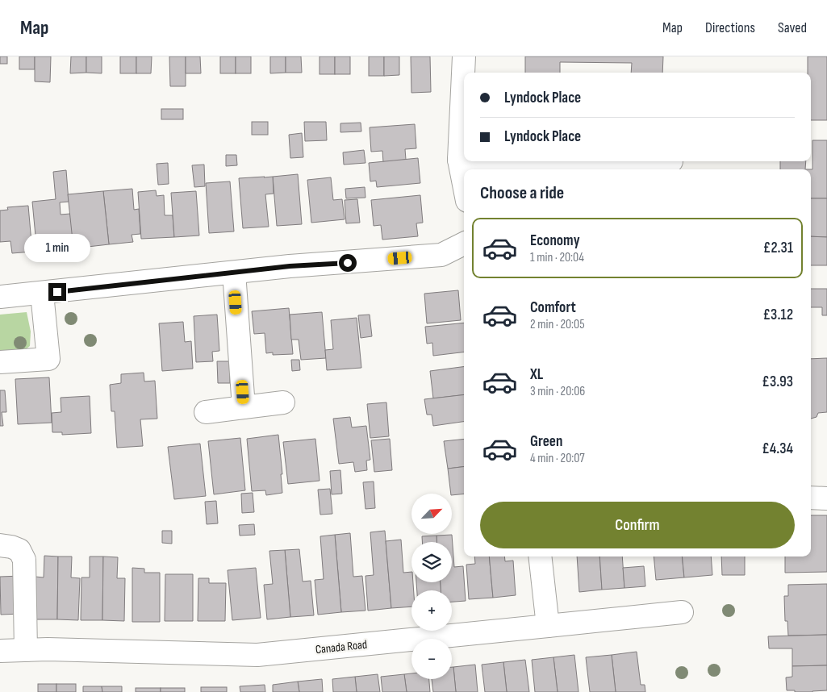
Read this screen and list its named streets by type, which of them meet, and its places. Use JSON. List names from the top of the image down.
{
  "streets": {
    "street": ["Canada Road"]
  },
  "north": "top right",
  "page": {
    "header": "Map",
    "nav": ["Map", "Directions", "Saved"],
    "banner": ["Lyndock Place", "Lyndock Place"],
    "heading": "Choose a ride",
    "list": [
      {
        "name": "Economy",
        "note": "1 min · 20:04",
        "value": "£2.31"
      },
      {
        "name": "Comfort",
        "note": "2 min · 20:05",
        "value": "£3.12"
      },
      {
        "name": "XL",
        "note": "3 min · 20:06",
        "value": "£3.93"
      },
      {
        "name": "Green",
        "note": "4 min · 20:07",
        "value": "£4.34"
      }
    ],
    "bubble": "1 min",
    "map_buttons": ["+", "−"],
    "buttons": "Confirm"
  }
}
